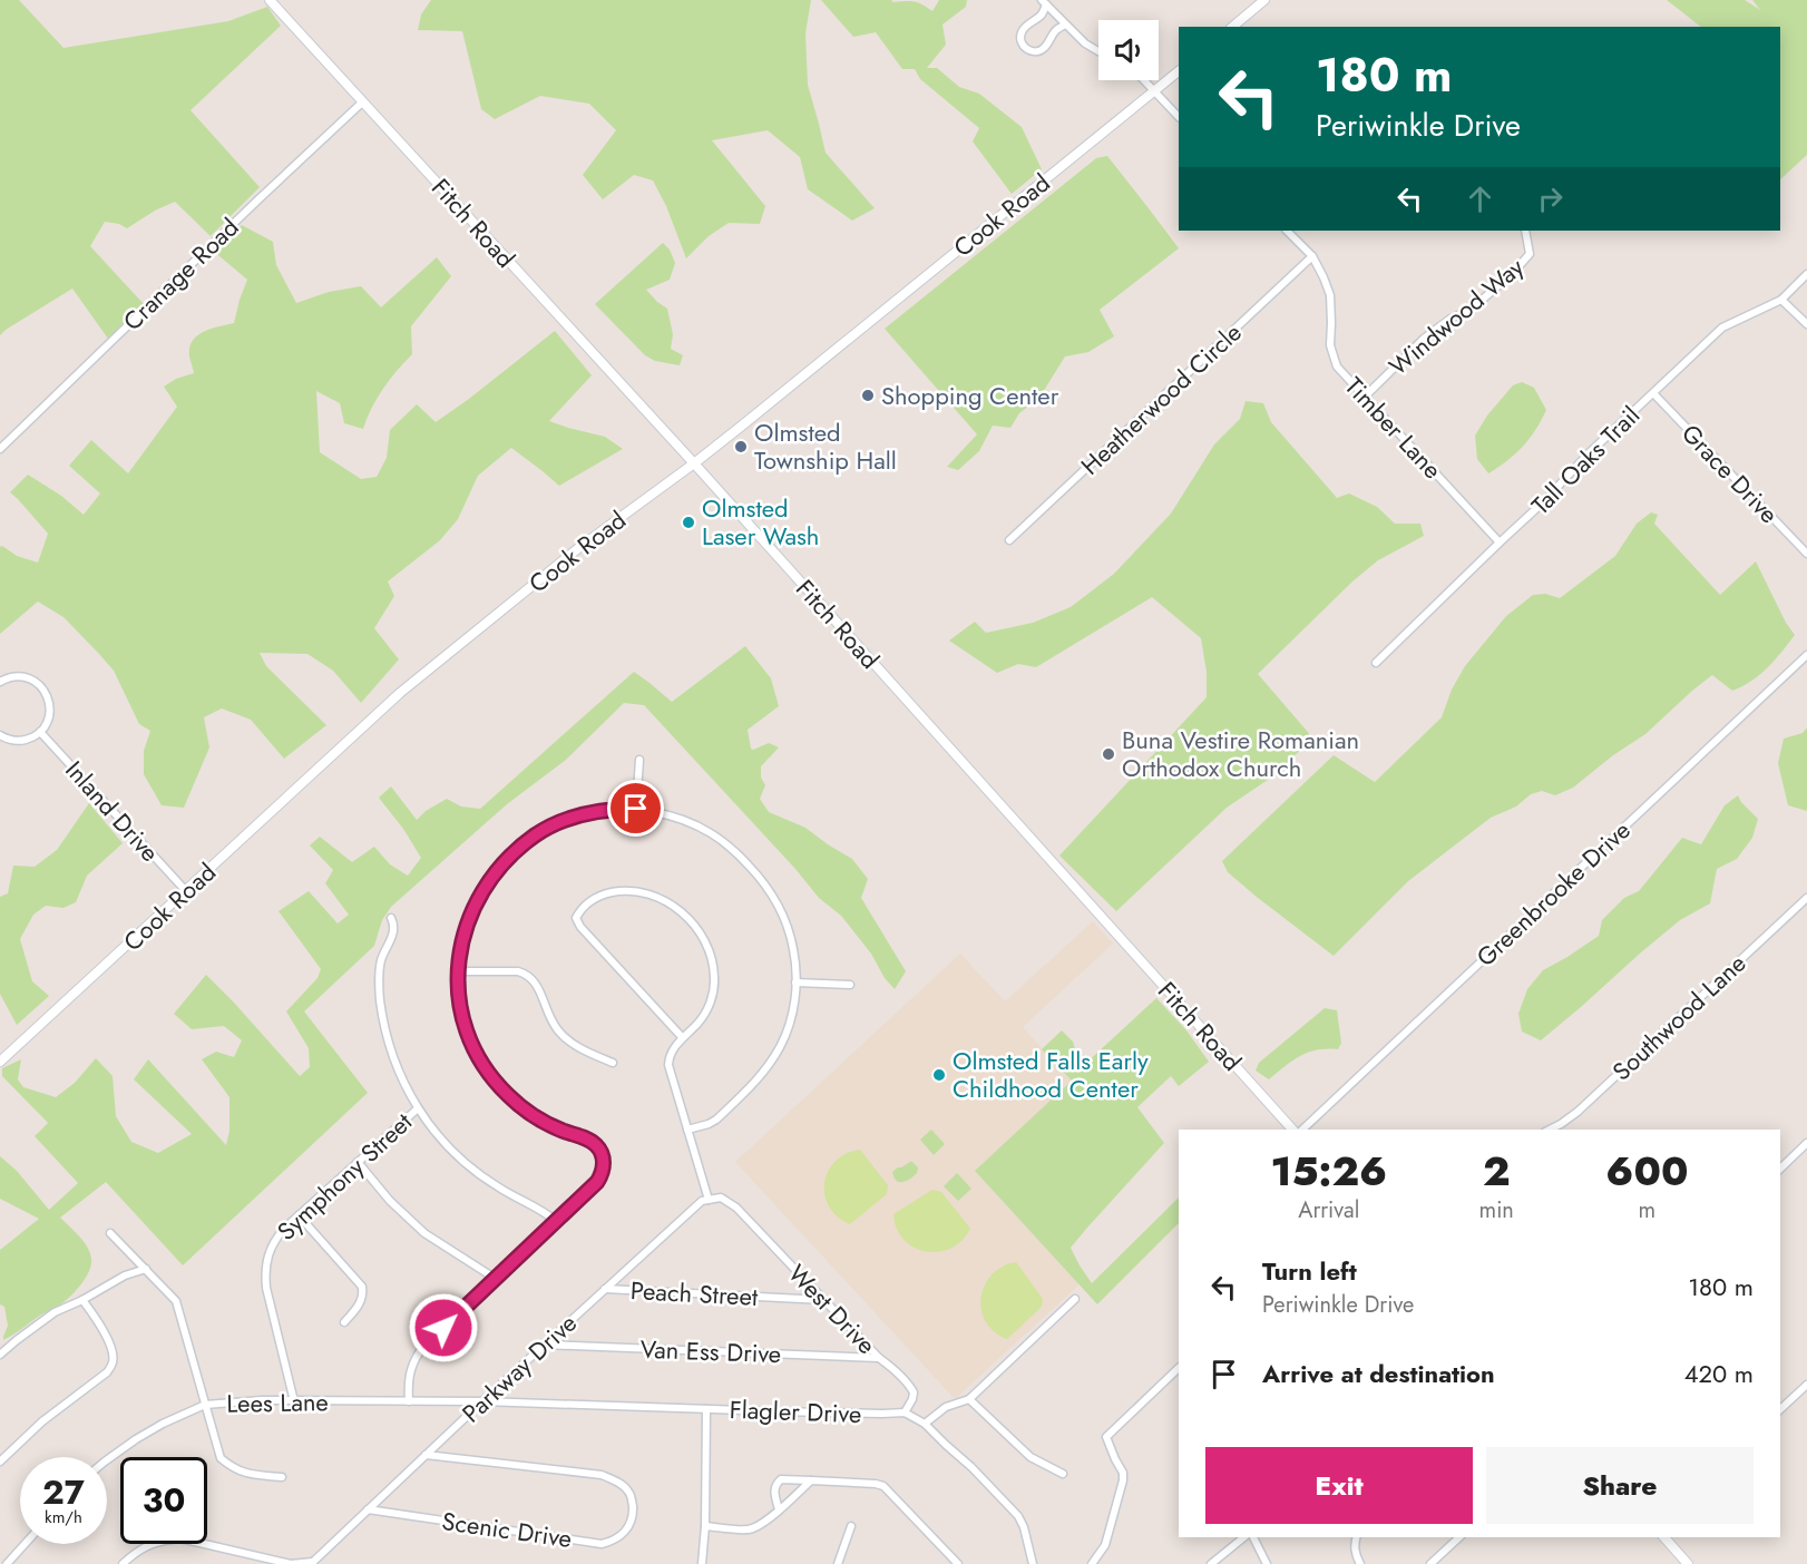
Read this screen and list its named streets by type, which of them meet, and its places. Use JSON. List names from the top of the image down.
{
  "streets": {
    "street": [
      "Cook Road",
      "Fitch Road",
      "Cranage Road",
      "Windwood Way",
      "Heatherwood Circle",
      "Timber Lane",
      "Tall Oaks Trail",
      "Grace Drive",
      "Inland Drive",
      "Greenbrooke Drive",
      "Southwood Lane",
      "Symphony Street",
      "Peach Street",
      "West Drive",
      "Van Ess Drive",
      "Parkway Drive",
      "Lees Lane",
      "Flagler Drive",
      "Scenic Drive"
    ]
  },
  "crossings": [
    ["Cook Road", "Fitch Road"],
    ["Cook Road", "Inland Drive"],
    ["Fitch Road", "Cranage Road"],
    ["Windwood Way", "Timber Lane"],
    ["Heatherwood Circle", "Timber Lane"],
    ["Timber Lane", "Tall Oaks Trail"],
    ["Tall Oaks Trail", "Grace Drive"],
    ["Symphony Street", "Lees Lane"],
    ["Peach Street", "West Drive"],
    ["Peach Street", "Parkway Drive"],
    ["West Drive", "Van Ess Drive"],
    ["West Drive", "Parkway Drive"],
    ["West Drive", "Flagler Drive"],
    ["Van Ess Drive", "Parkway Drive"],
    ["Parkway Drive", "Lees Lane"],
    ["Parkway Drive", "Flagler Drive"],
    ["Parkway Drive", "Scenic Drive"],
    ["Lees Lane", "Flagler Drive"]
  ],
  "places": [
    "Shopping Center",
    "Olmsted Township Hall",
    "Olmsted Laser Wash",
    "Buna Vestire Romanian Orthodox Church",
    "Olmsted Falls Early Childhood Center"
  ],
  "page": {
    "turn": ["180 m", "Periwinkle Drive"],
    "eta": [
      "15:26",
      "Arrival",
      "2",
      "min",
      "600",
      "m"
    ],
    "list": [
      {
        "name": "Turn left",
        "note": "Periwinkle Drive",
        "value": "180 m"
      },
      {
        "name": "Arrive at destination",
        "value": "420 m"
      }
    ],
    "buttons": ["Exit", "Share"],
    "speed": "27 km/h",
    "limit": "30"
  }
}
